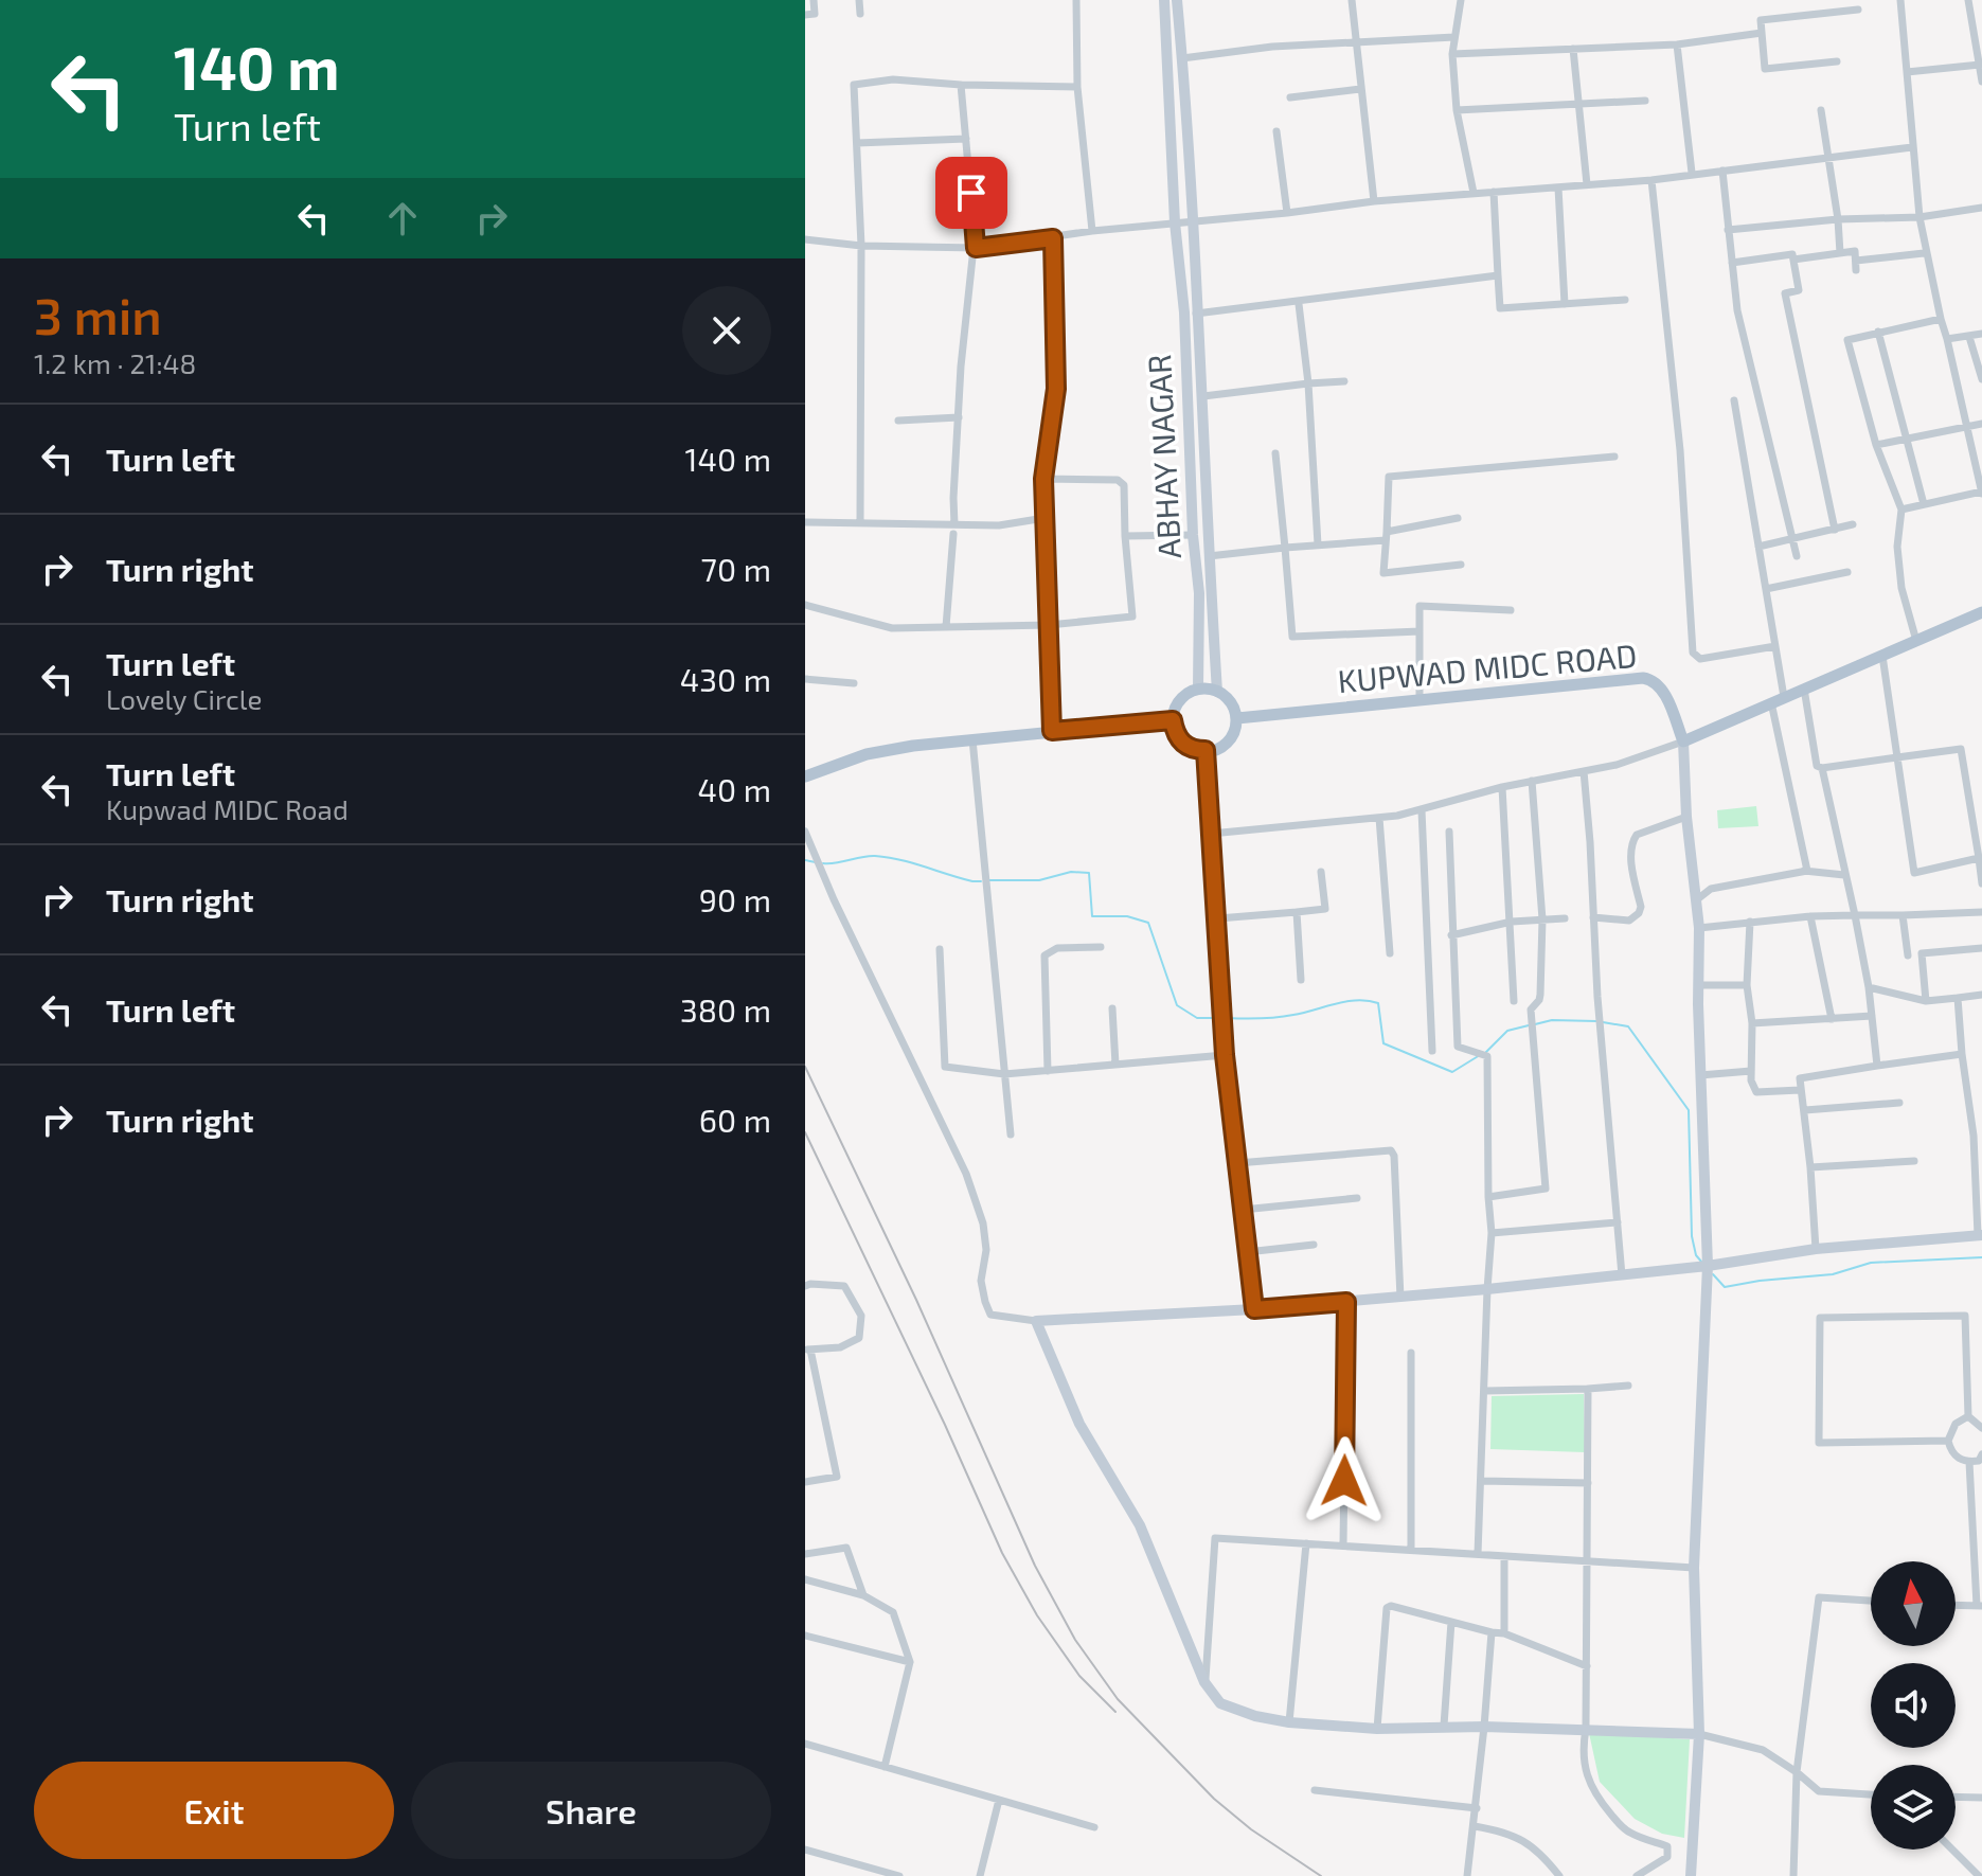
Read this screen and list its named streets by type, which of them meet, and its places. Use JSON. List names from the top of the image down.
{
  "streets": {
    "main road": ["ABHAY NAGAR", "KUPWAD MIDC ROAD"]
  },
  "crossings": [
    ["ABHAY NAGAR", "KUPWAD MIDC ROAD"]
  ],
  "north": "top",
  "page": {
    "turn": ["140 m", "Turn left"],
    "heading": ["3 min", "1.2 km · 21:48"],
    "list": [
      {
        "name": "Turn left",
        "value": "140 m"
      },
      {
        "name": "Turn right",
        "value": "70 m"
      },
      {
        "name": "Turn left",
        "note": "Lovely Circle",
        "value": "430 m"
      },
      {
        "name": "Turn left",
        "note": "Kupwad MIDC Road",
        "value": "40 m"
      },
      {
        "name": "Turn right",
        "value": "90 m"
      },
      {
        "name": "Turn left",
        "value": "380 m"
      },
      {
        "name": "Turn right",
        "value": "60 m"
      }
    ],
    "buttons": ["Exit", "Share"]
  }
}
